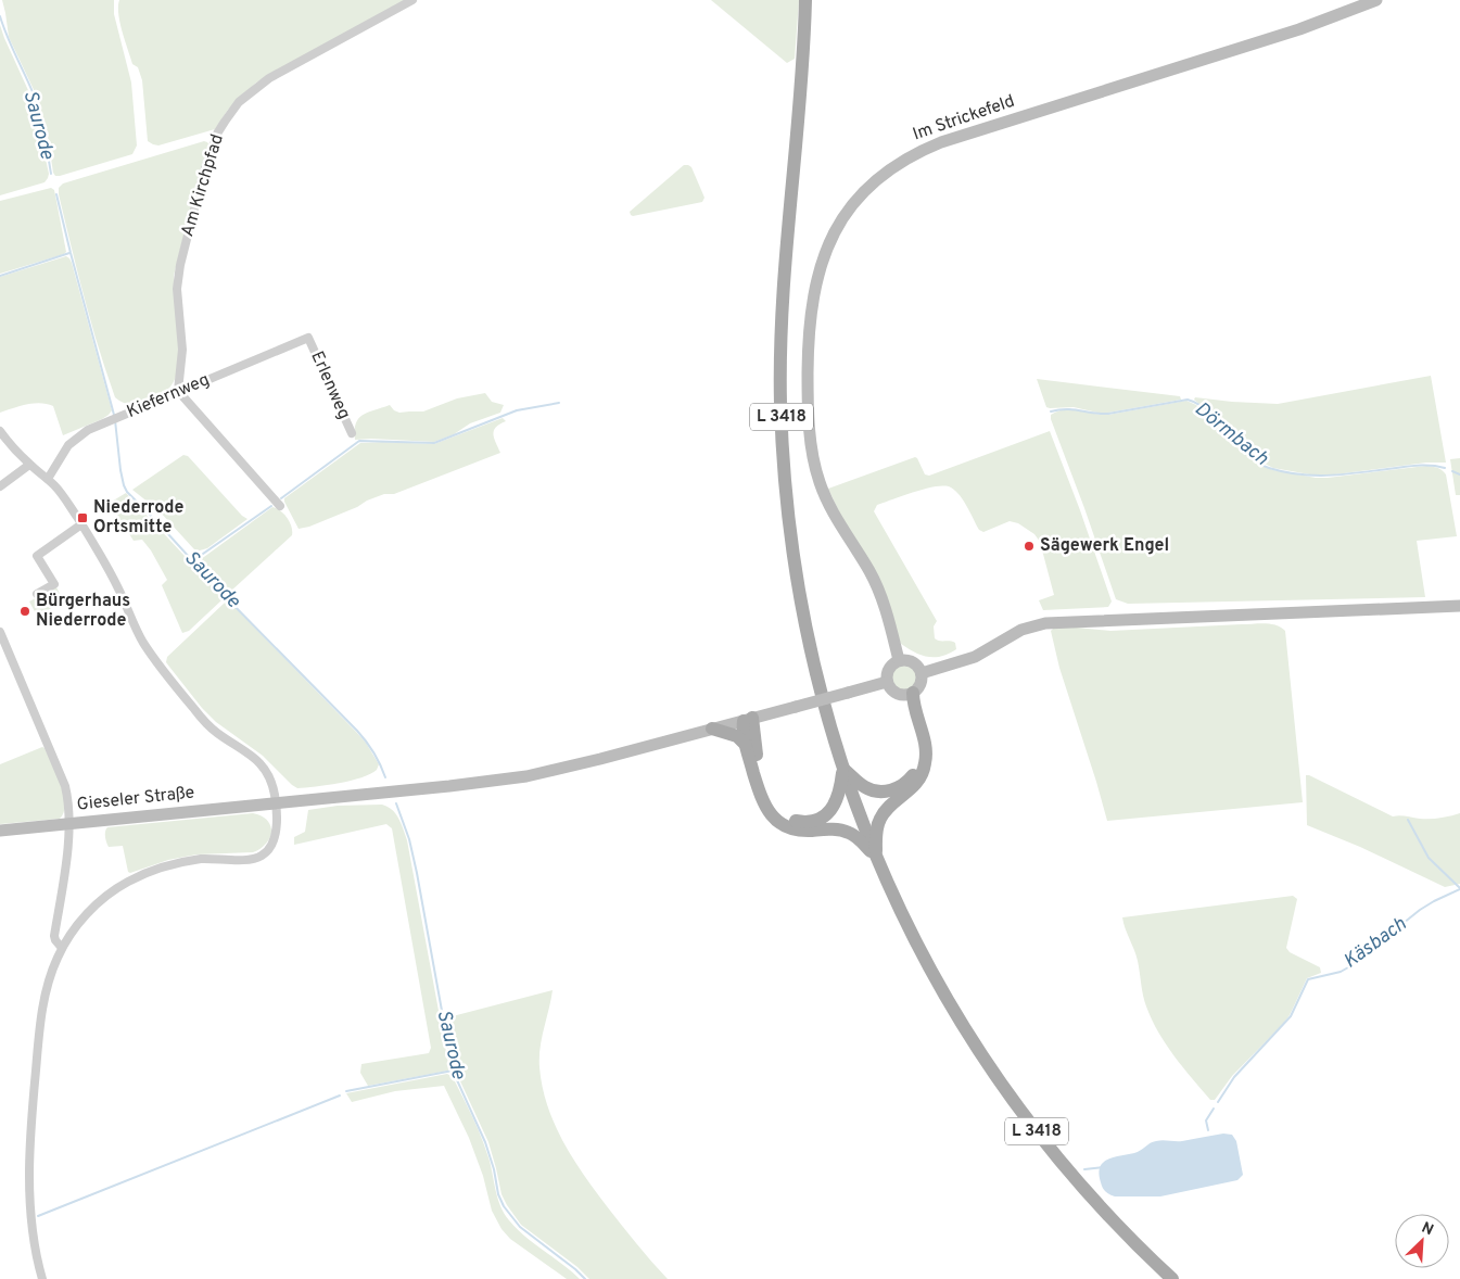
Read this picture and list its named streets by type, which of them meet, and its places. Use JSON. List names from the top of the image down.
{
  "streets": {
    "main road": ["Im Strickefeld", "L 3418", "Gieseler Straße"],
    "street": ["Am Kirchpfad", "Erlenweg", "Kiefernweg"]
  },
  "crossings": [
    ["Im Strickefeld", "L 3418"],
    ["Im Strickefeld", "Gieseler Straße"],
    ["Am Kirchpfad", "Kiefernweg"],
    ["Erlenweg", "Kiefernweg"],
    ["L 3418", "Gieseler Straße"]
  ],
  "water": ["Saurode", "Dörmbach", "Käsbach"],
  "places": {
    "transit": ["Niederrode Ortsmitte"],
    "other": ["Sägewerk Engel", "Bürgerhaus Niederrode"]
  },
  "north": "top right"
}
